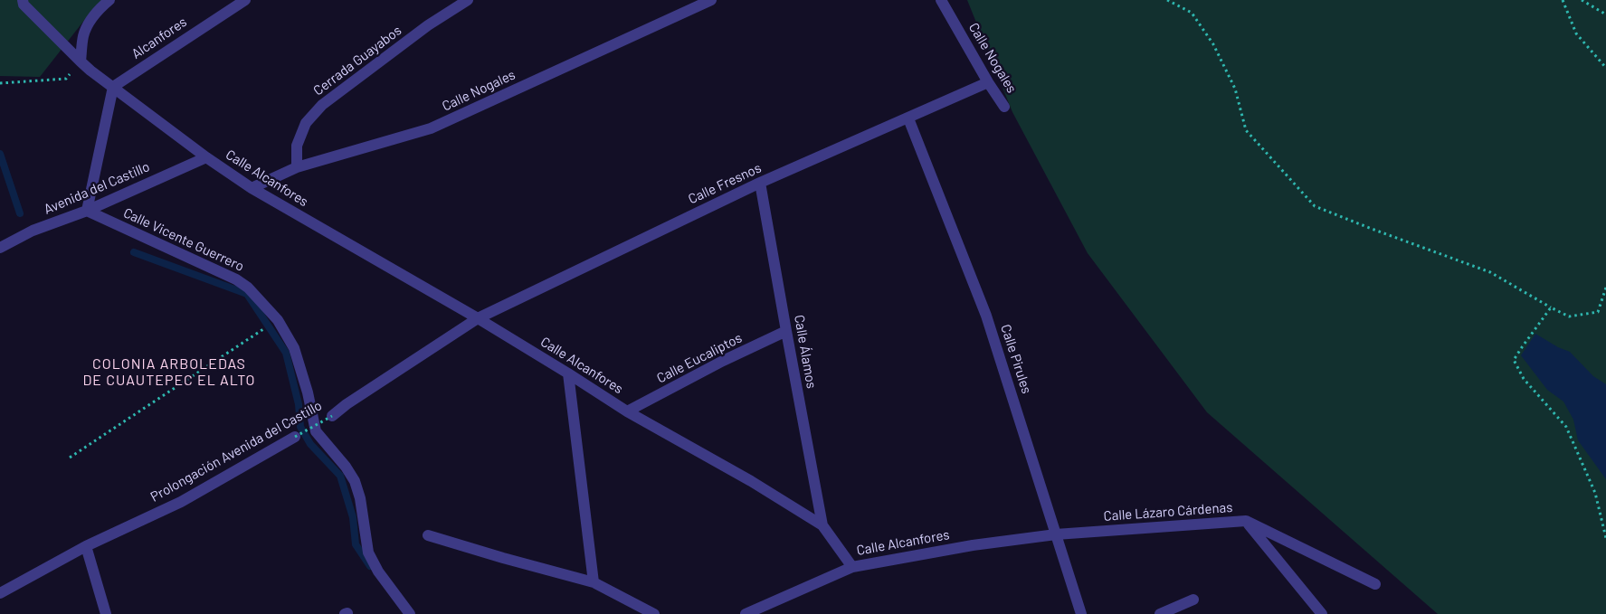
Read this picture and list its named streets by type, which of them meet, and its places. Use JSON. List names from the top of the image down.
{
  "streets": {
    "street": [
      "Alcanfores",
      "Calle Nogales",
      "Cerrada Guayabos",
      "Calle Alcanfores",
      "Calle Fresnos",
      "Avenida del Castillo",
      "Calle Vicente Guerrero",
      "Calle Álamos",
      "Calle Eucaliptos",
      "Calle Pirules",
      "Prolongación Avenida del Castillo",
      "Calle Lázaro Cárdenas"
    ]
  },
  "crossings": [
    ["Alcanfores", "Calle Alcanfores"],
    ["Calle Nogales", "Cerrada Guayabos"],
    ["Calle Nogales", "Calle Alcanfores"],
    ["Calle Nogales", "Calle Fresnos"],
    ["Calle Alcanfores", "Calle Fresnos"],
    ["Calle Alcanfores", "Avenida del Castillo"],
    ["Calle Alcanfores", "Calle Álamos"],
    ["Calle Alcanfores", "Calle Eucaliptos"],
    ["Calle Alcanfores", "Calle Pirules"],
    ["Calle Alcanfores", "Prolongación Avenida del Castillo"],
    ["Calle Alcanfores", "Calle Lázaro Cárdenas"],
    ["Calle Fresnos", "Calle Álamos"],
    ["Calle Fresnos", "Calle Pirules"],
    ["Calle Fresnos", "Prolongación Avenida del Castillo"],
    ["Avenida del Castillo", "Calle Vicente Guerrero"],
    ["Calle Álamos", "Calle Eucaliptos"],
    ["Calle Pirules", "Calle Lázaro Cárdenas"]
  ],
  "districts": ["COLONIA ARBOLEDAS DE CUAUTEPEC EL ALTO"]
}
